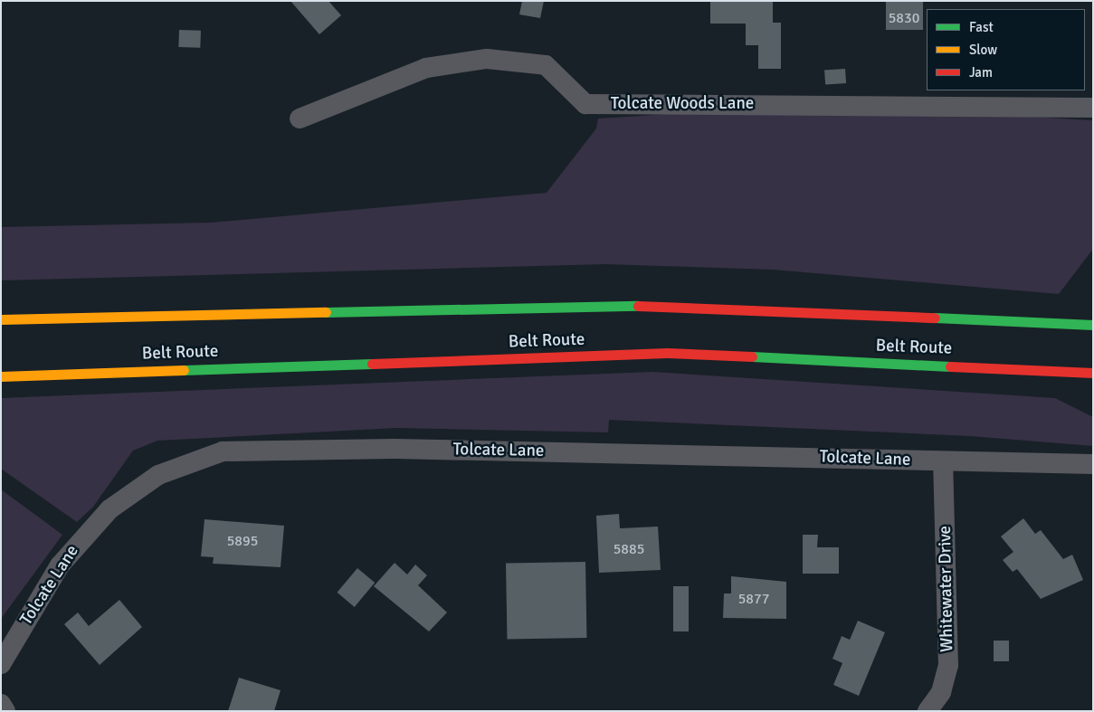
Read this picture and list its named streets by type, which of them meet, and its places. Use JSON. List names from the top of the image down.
{
  "streets": {
    "highway": ["Belt Route"],
    "street": ["Tolcate Woods Lane", "Tolcate Lane", "Whitewater Drive"]
  },
  "crossings": [
    ["Tolcate Lane", "Whitewater Drive"]
  ],
  "house_numbers": [
    "5830",
    "5895",
    "5885",
    "5877"
  ],
  "legend": ["Fast", "Slow", "Jam"]
}
